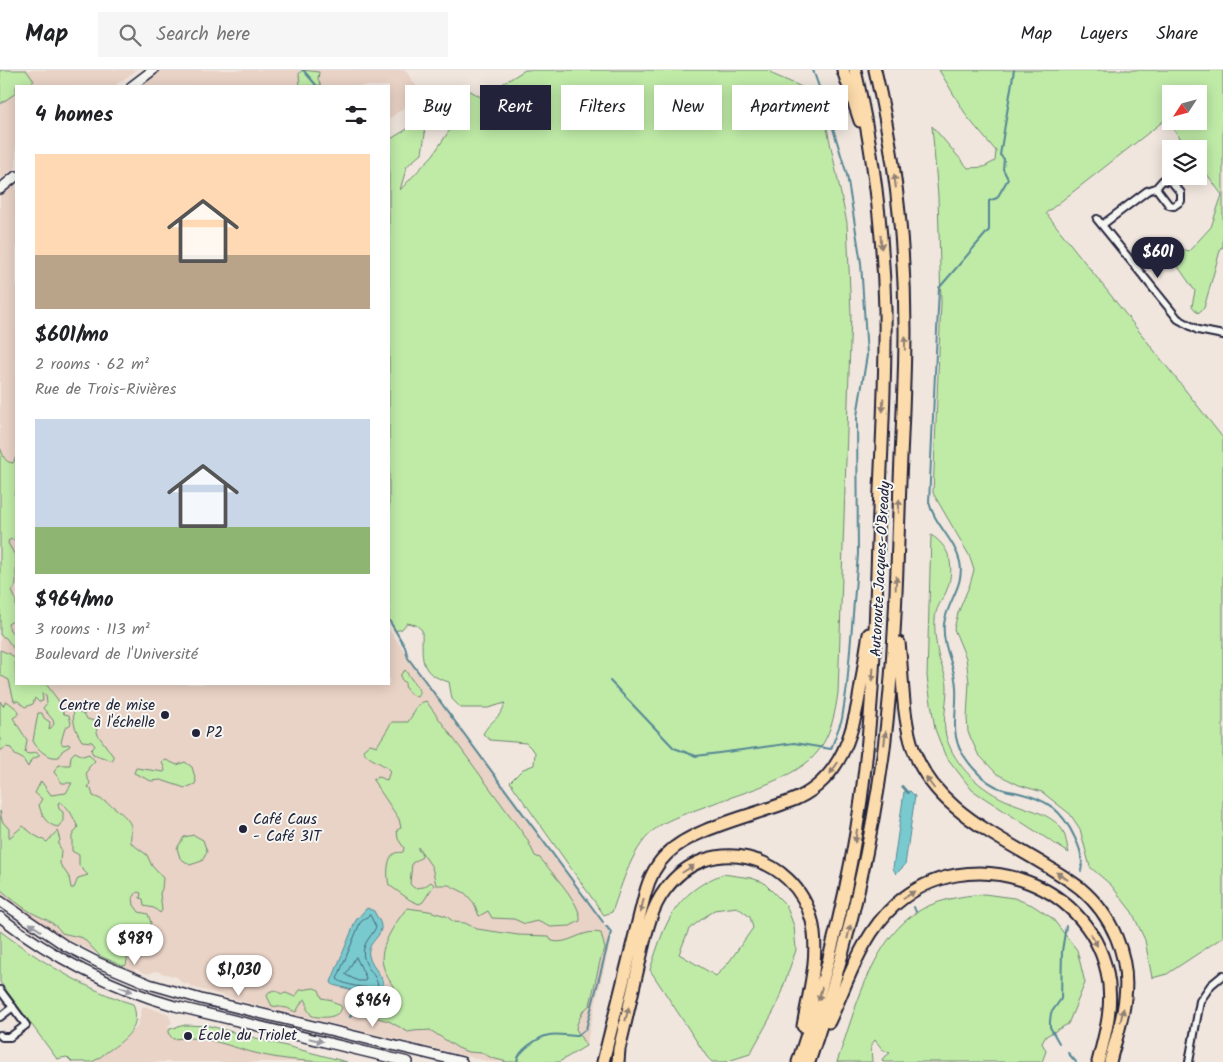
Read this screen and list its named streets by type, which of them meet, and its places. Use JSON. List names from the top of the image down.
{
  "streets": {
    "highway": ["Autoroute Jacques-O'Bready"]
  },
  "places": [
    "Centre de mise à l'échelle",
    "P2",
    "Café Caus - Café 3IT",
    "École du Triolet"
  ],
  "north": "bottom left",
  "page": {
    "header": "Map",
    "search": "Search here",
    "nav": ["Map", "Layers", "Share"],
    "chip": [
      "Buy",
      "Rent",
      "Filters",
      "New",
      "Apartment"
    ],
    "heading": "4 homes",
    "list": [
      {
        "name": "$601/mo",
        "note": "2 rooms · 62 m² · Rue de Trois-Rivières"
      },
      {
        "name": "$964/mo",
        "note": "3 rooms · 113 m² · Boulevard de l'Université"
      }
    ],
    "price": [
      "$601",
      "$989",
      "$1,030",
      "$964"
    ]
  }
}
